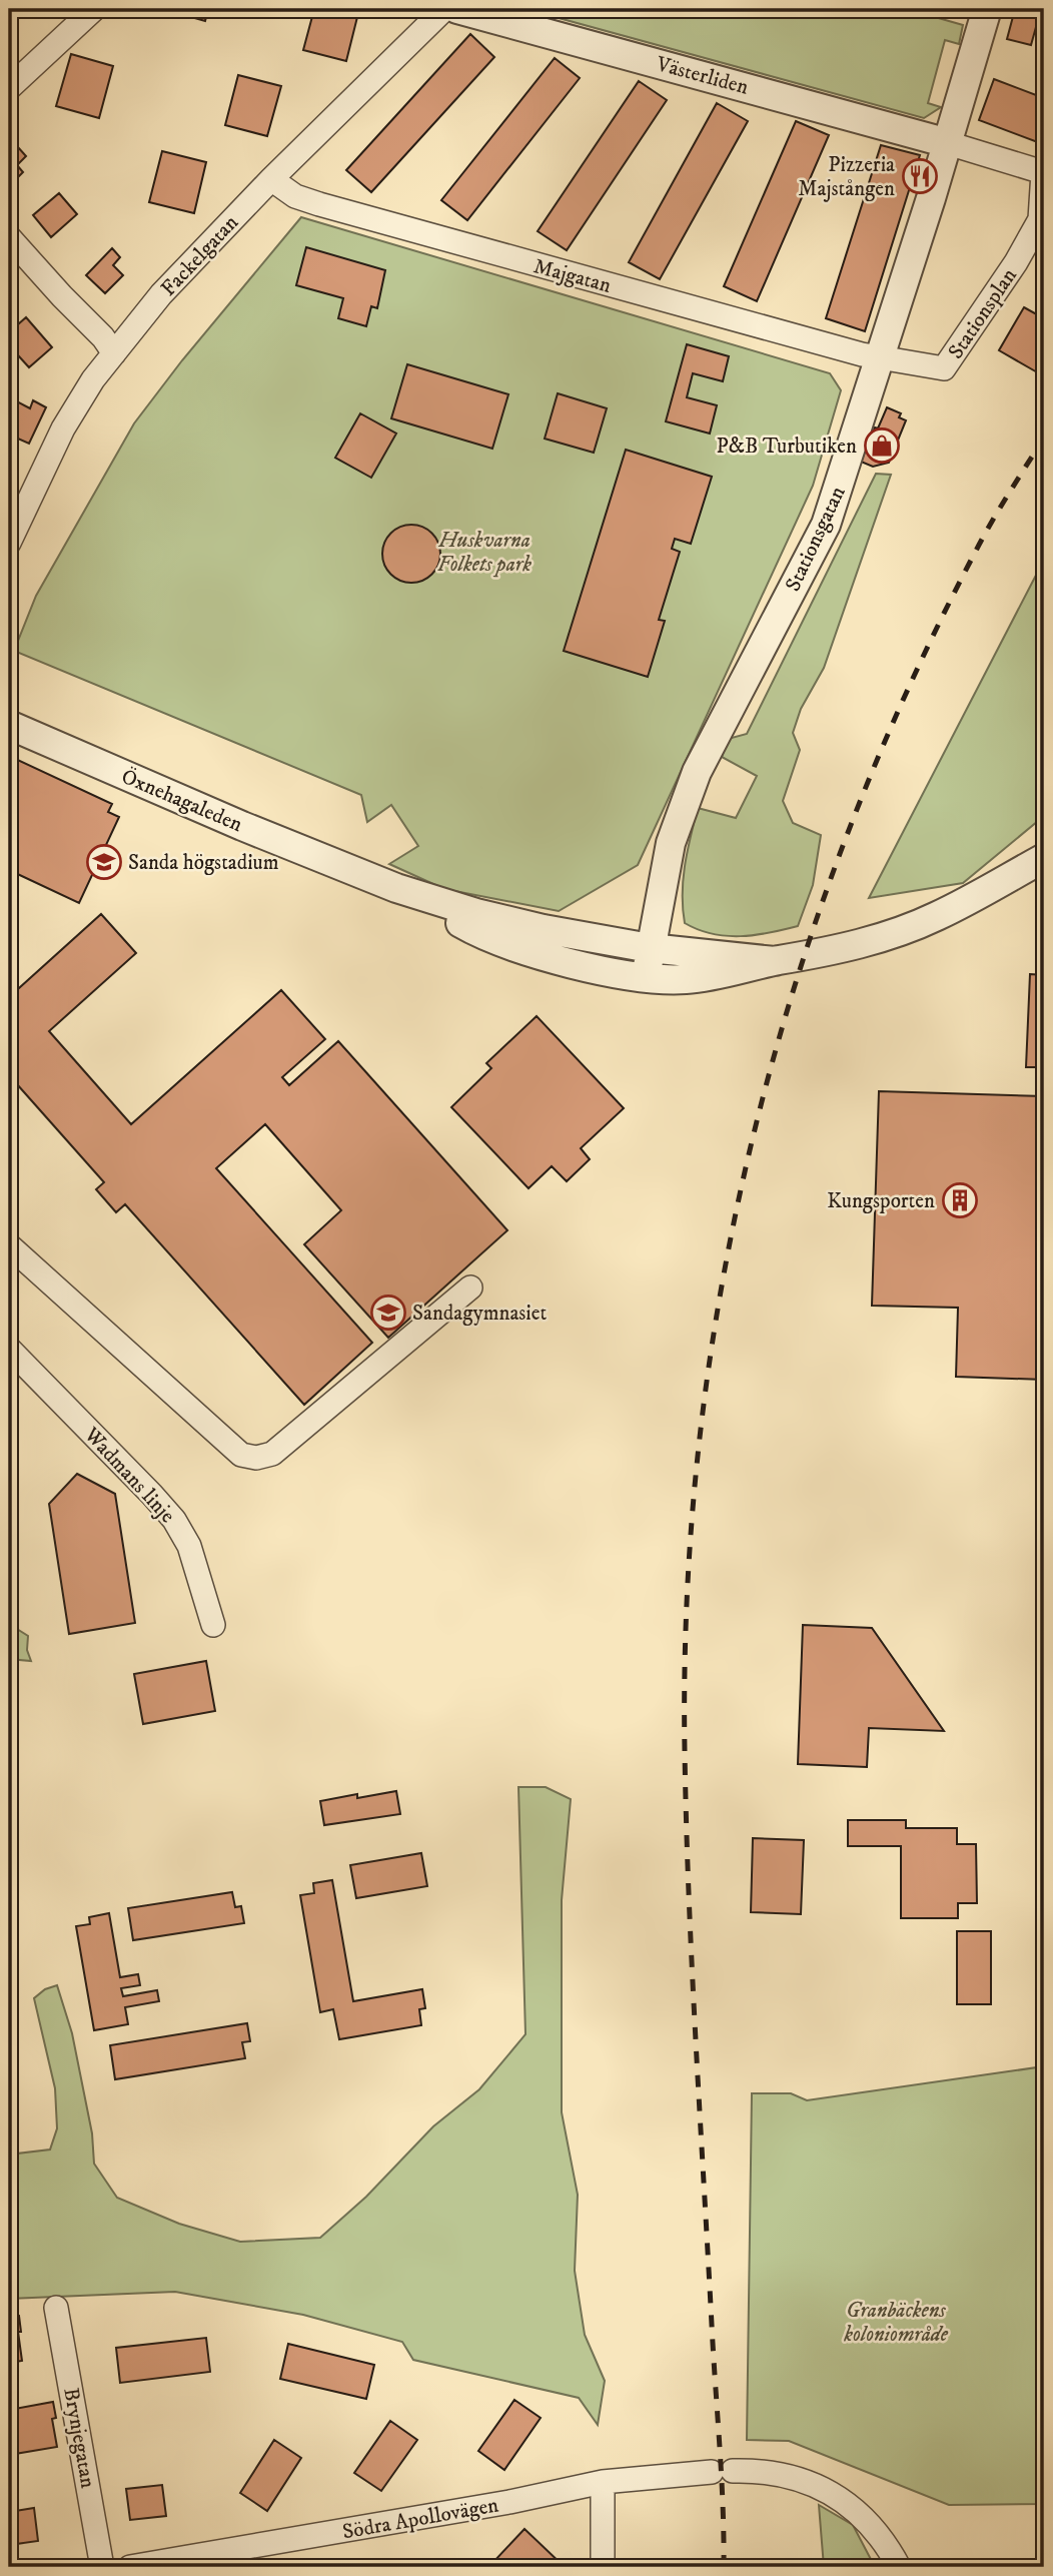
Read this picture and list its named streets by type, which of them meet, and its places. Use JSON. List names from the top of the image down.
{
  "streets": {
    "street": [
      "Västerliden",
      "Fackelgatan",
      "Majgatan",
      "Stationsplan",
      "Stationsgatan",
      "Öxnehagaleden",
      "Wadmans linje",
      "Brynjegatan",
      "Södra Apollovägen"
    ]
  },
  "crossings": [
    ["Västerliden", "Stationsplan"],
    ["Västerliden", "Stationsgatan"],
    ["Fackelgatan", "Majgatan"],
    ["Majgatan", "Stationsplan"],
    ["Majgatan", "Stationsgatan"],
    ["Stationsplan", "Stationsgatan"],
    ["Stationsgatan", "Öxnehagaleden"]
  ],
  "parks": ["Huskvarna Folkets park", "Granbäckens koloniområde"],
  "places": {
    "restaurant": ["Pizzeria Majstången"],
    "shop": ["P&B Turbutiken"],
    "school or university": ["Sanda högstadium", "Sandagymnasiet"],
    "building": ["Kungsporten"]
  }
}
